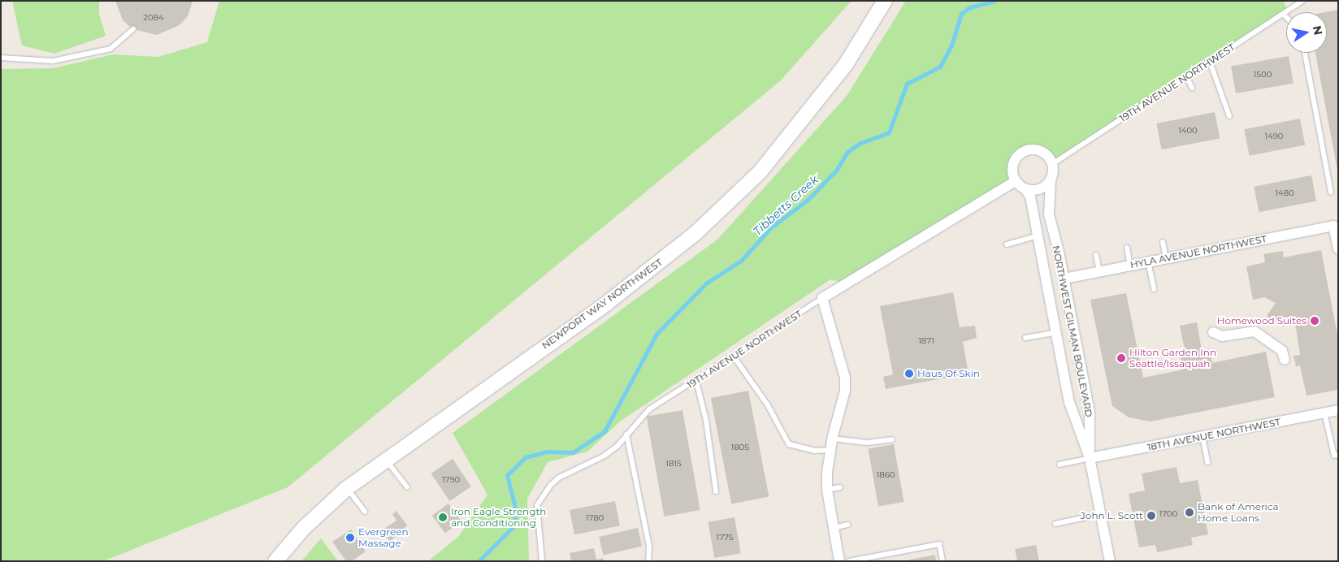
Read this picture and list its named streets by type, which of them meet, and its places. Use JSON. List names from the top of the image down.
{
  "streets": {
    "street": [
      "19TH AVENUE NORTHWEST",
      "HYLA AVENUE NORTHWEST",
      "NEWPORT WAY NORTHWEST",
      "NORTHWEST GILMAN BOULEVARD",
      "18TH AVENUE NORTHWEST"
    ]
  },
  "crossings": [
    ["19TH AVENUE NORTHWEST", "NORTHWEST GILMAN BOULEVARD"],
    ["HYLA AVENUE NORTHWEST", "NORTHWEST GILMAN BOULEVARD"],
    ["NORTHWEST GILMAN BOULEVARD", "18TH AVENUE NORTHWEST"]
  ],
  "water": ["Tibbetts Creek"],
  "places": [
    "Homewood Suites",
    "Hilton Garden Inn Seattle/Issaquah",
    "Haus Of Skin",
    "Bank of America Home Loans",
    "John L. Scott",
    "Iron Eagle Strength and Conditioning",
    "Evergreen Massage"
  ],
  "house_numbers": [
    "2084",
    "1500",
    "1400",
    "1490",
    "1480",
    "1871",
    "1805",
    "1815",
    "1860",
    "1790",
    "1700",
    "1780",
    "1775"
  ],
  "north": "right"
}
